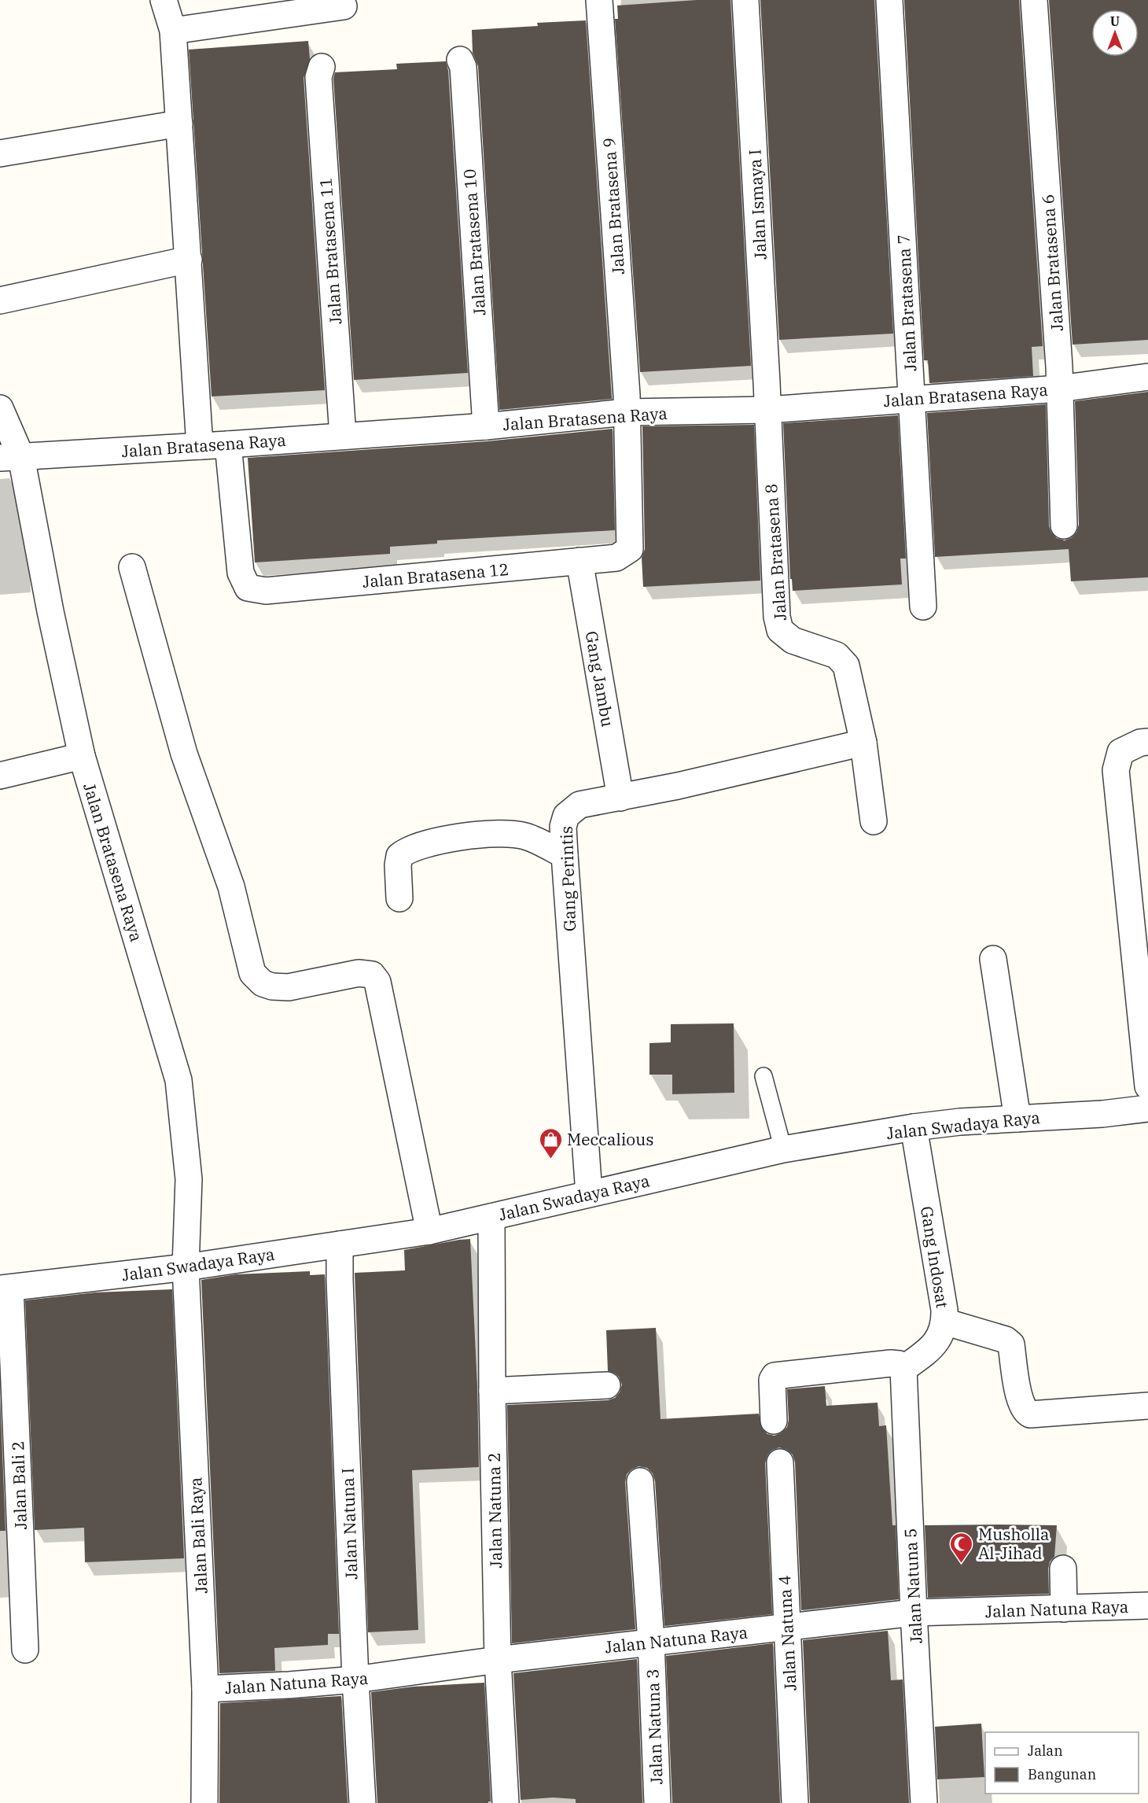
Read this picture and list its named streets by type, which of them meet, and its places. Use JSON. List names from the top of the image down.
{
  "streets": {
    "street": [
      "Jalan Ismaya I",
      "Jalan Bratasena 9",
      "Jalan Bratasena 10",
      "Jalan Bratasena 11",
      "Jalan Bratasena 6",
      "Jalan Bratasena 7",
      "Jalan Bratasena Raya",
      "Jalan Bratasena 8",
      "Jalan Bratasena 12",
      "Gang Jambu",
      "Gang Perintis",
      "Jalan Swadaya Raya",
      "Gang Indosat",
      "Jalan Bali 2",
      "Jalan Natuna 2",
      "Jalan Natuna I",
      "Jalan Bali Raya",
      "Jalan Natuna 5",
      "Jalan Natuna Raya",
      "Jalan Natuna 4",
      "Jalan Natuna 3"
    ]
  },
  "crossings": [
    ["Jalan Ismaya I", "Jalan Bratasena Raya"],
    ["Jalan Ismaya I", "Jalan Bratasena 8"],
    ["Jalan Bratasena 9", "Jalan Bratasena Raya"],
    ["Jalan Bratasena 9", "Jalan Bratasena 12"],
    ["Jalan Bratasena 10", "Jalan Bratasena Raya"],
    ["Jalan Bratasena 11", "Jalan Bratasena Raya"],
    ["Jalan Bratasena 6", "Jalan Bratasena Raya"],
    ["Jalan Bratasena 7", "Jalan Bratasena Raya"],
    ["Jalan Bratasena Raya", "Jalan Bratasena 8"],
    ["Jalan Bratasena Raya", "Jalan Bratasena 12"],
    ["Jalan Bratasena Raya", "Jalan Swadaya Raya"],
    ["Jalan Bratasena Raya", "Jalan Bali Raya"],
    ["Jalan Bratasena 8", "Gang Perintis"],
    ["Jalan Bratasena 12", "Gang Jambu"],
    ["Gang Jambu", "Gang Perintis"],
    ["Gang Perintis", "Jalan Swadaya Raya"],
    ["Jalan Swadaya Raya", "Gang Indosat"],
    ["Jalan Swadaya Raya", "Jalan Bali 2"],
    ["Jalan Swadaya Raya", "Jalan Natuna 2"],
    ["Jalan Swadaya Raya", "Jalan Natuna I"],
    ["Jalan Swadaya Raya", "Jalan Bali Raya"],
    ["Gang Indosat", "Jalan Natuna 5"],
    ["Jalan Natuna 2", "Jalan Natuna Raya"],
    ["Jalan Natuna I", "Jalan Natuna Raya"],
    ["Jalan Bali Raya", "Jalan Natuna Raya"],
    ["Jalan Natuna 5", "Jalan Natuna Raya"],
    ["Jalan Natuna Raya", "Jalan Natuna 4"],
    ["Jalan Natuna Raya", "Jalan Natuna 3"]
  ],
  "places": {
    "shop": ["Meccalious"],
    "mosque": ["Musholla Al-Jihad"]
  },
  "legend": ["Jalan", "Bangunan"],
  "north": "top"
}
